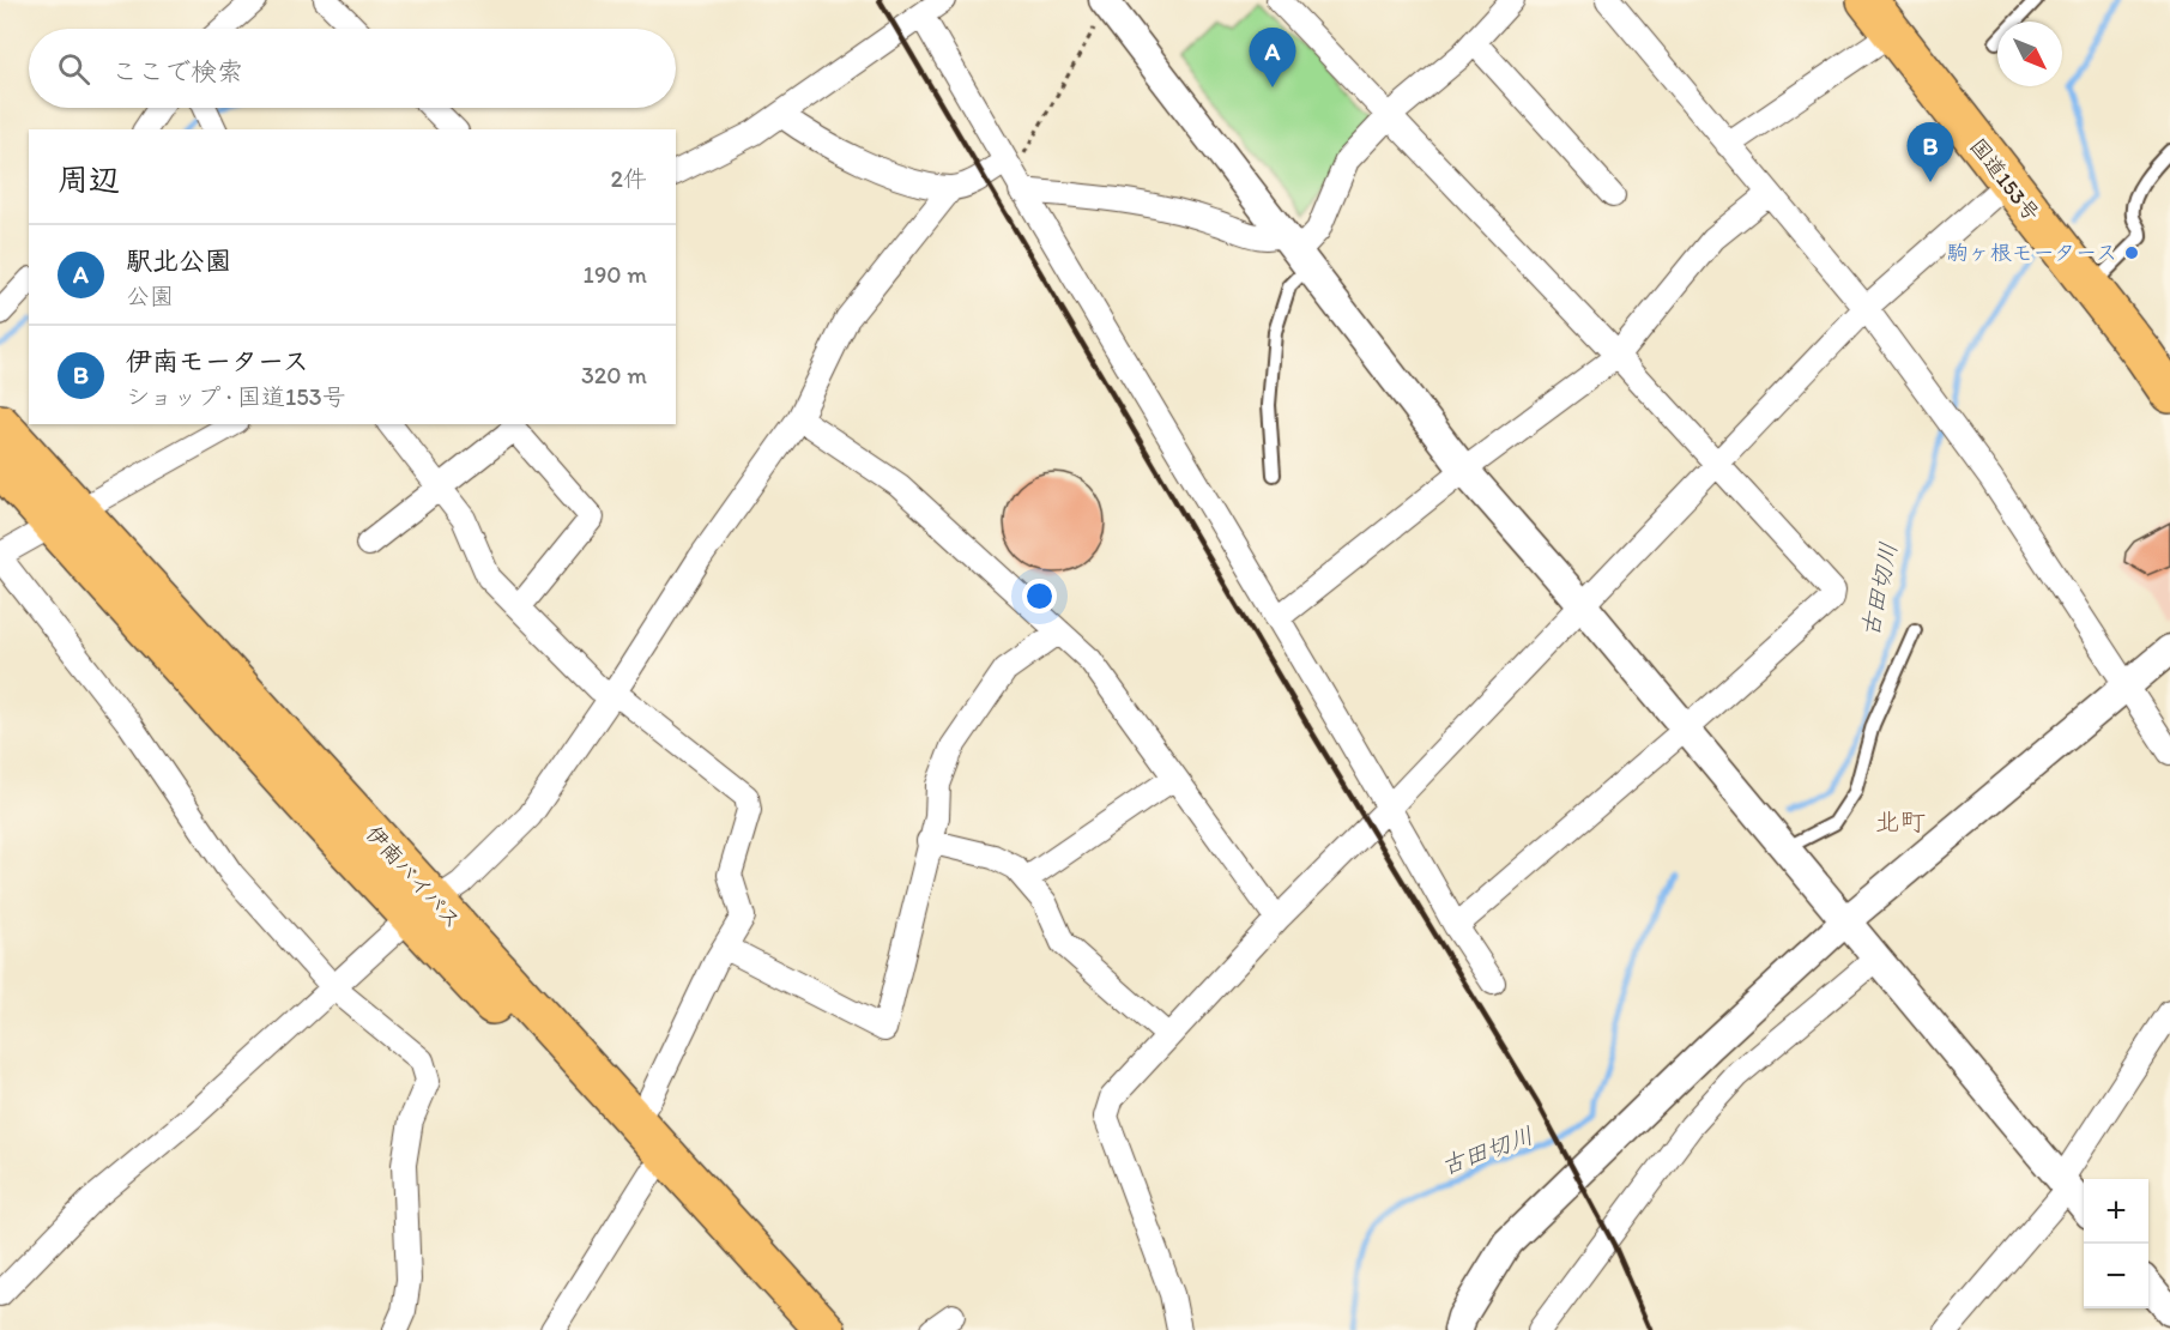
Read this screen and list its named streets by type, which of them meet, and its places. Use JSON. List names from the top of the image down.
{
  "streets": {
    "highway": ["国道153号", "伊南バイパス"]
  },
  "districts": ["北町"],
  "water": ["古田切川"],
  "places": ["駒ヶ根モータース"],
  "north": "bottom right",
  "page": {
    "pins": ["A", "B"],
    "search": "ここで検索",
    "heading": ["周辺", "2件"],
    "list": [
      {
        "mark": "A",
        "name": "駅北公園",
        "note": "公園",
        "value": "190 m"
      },
      {
        "mark": "B",
        "name": "伊南モータース",
        "note": "ショップ · 国道153号",
        "value": "320 m"
      }
    ],
    "map_buttons": ["+", "−"]
  }
}
